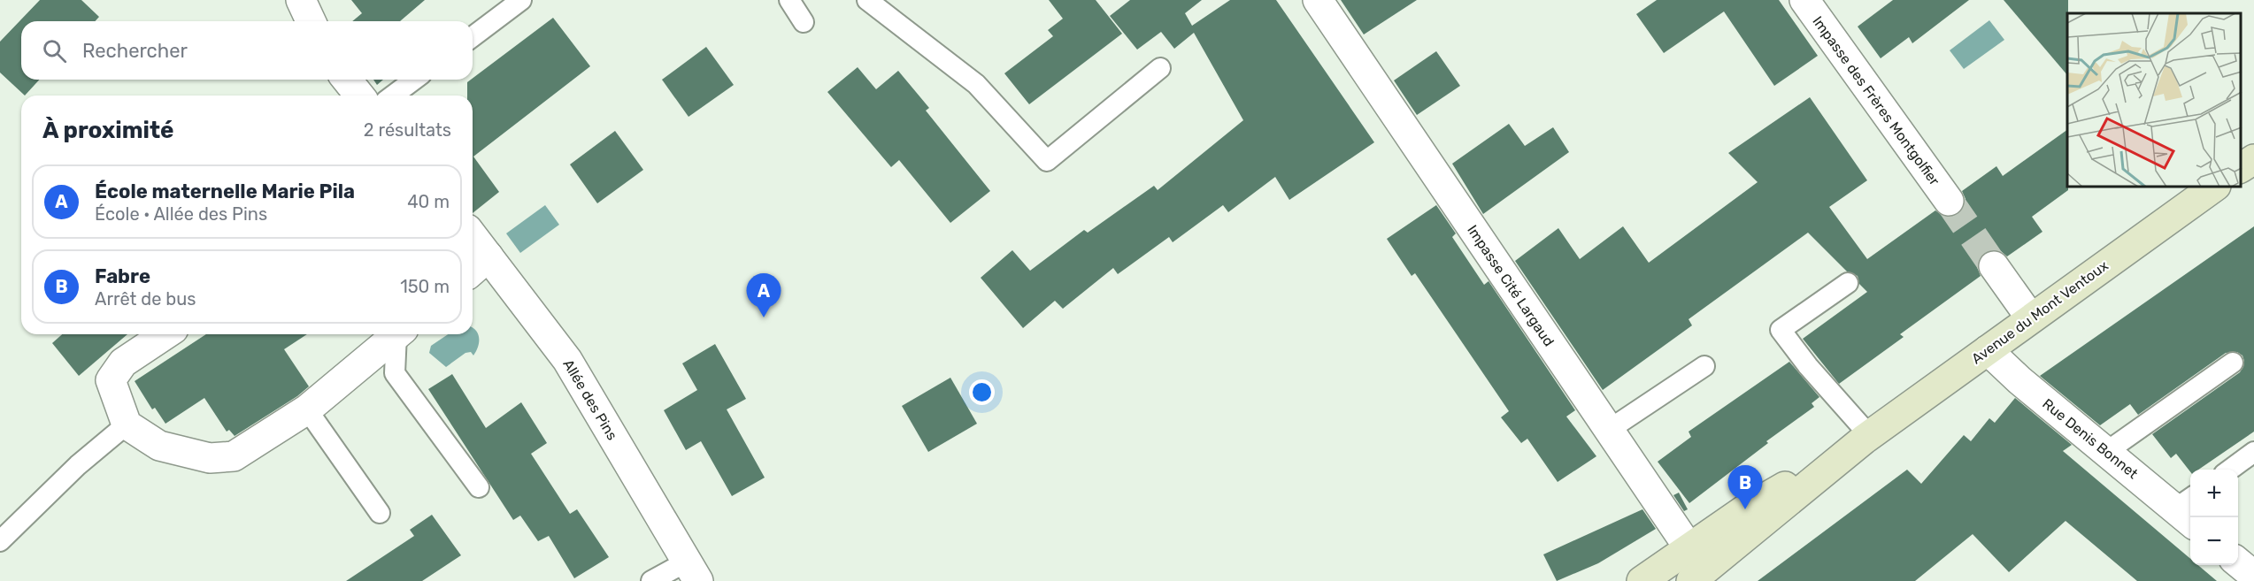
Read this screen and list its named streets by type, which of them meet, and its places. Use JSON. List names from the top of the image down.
{
  "streets": {
    "main road": ["Avenue du Mont Ventoux"],
    "street": [
      "Impasse des Frères Montgolfier",
      "Impasse Cité Largaud",
      "Allée des Pins",
      "Rue Denis Bonnet"
    ]
  },
  "crossings": [
    ["Impasse Cité Largaud", "Avenue du Mont Ventoux"],
    ["Avenue du Mont Ventoux", "Rue Denis Bonnet"]
  ],
  "page": {
    "search": "Rechercher",
    "heading": ["À proximité", "2 résultats"],
    "list": [
      {
        "mark": "A",
        "name": "École maternelle Marie Pila",
        "note": "École · Allée des Pins",
        "value": "40 m"
      },
      {
        "mark": "B",
        "name": "Fabre",
        "note": "Arrêt de bus",
        "value": "150 m"
      }
    ],
    "pins": ["A", "B"],
    "map_buttons": ["+", "−"]
  }
}
